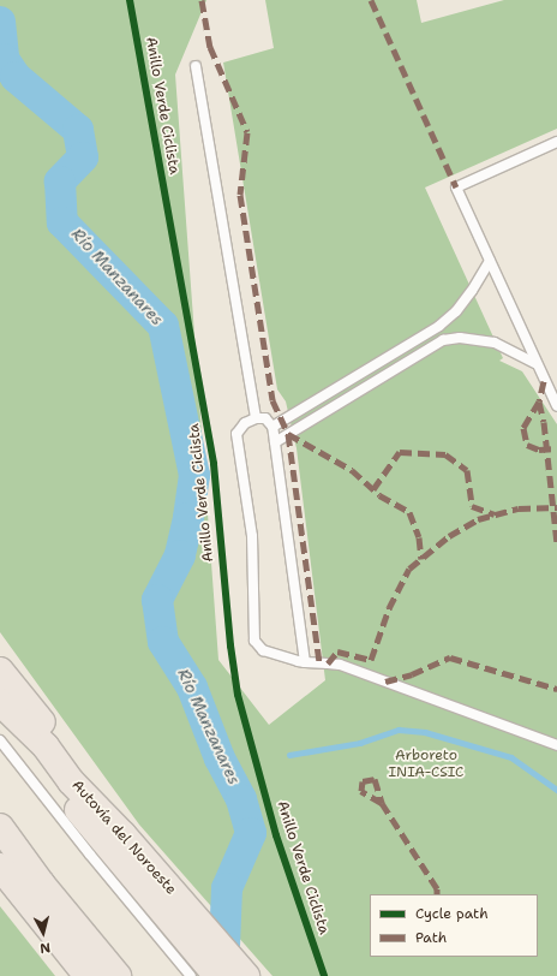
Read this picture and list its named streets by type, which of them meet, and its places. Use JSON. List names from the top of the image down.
{
  "streets": {
    "highway": ["Autovía del Noroeste"],
    "cycle path": ["Anillo Verde Ciclista"]
  },
  "water": ["Río Manzanares"],
  "parks": ["Arboreto INIA-CSIC"],
  "legend": ["Cycle path", "Path"],
  "north": "bottom"
}
